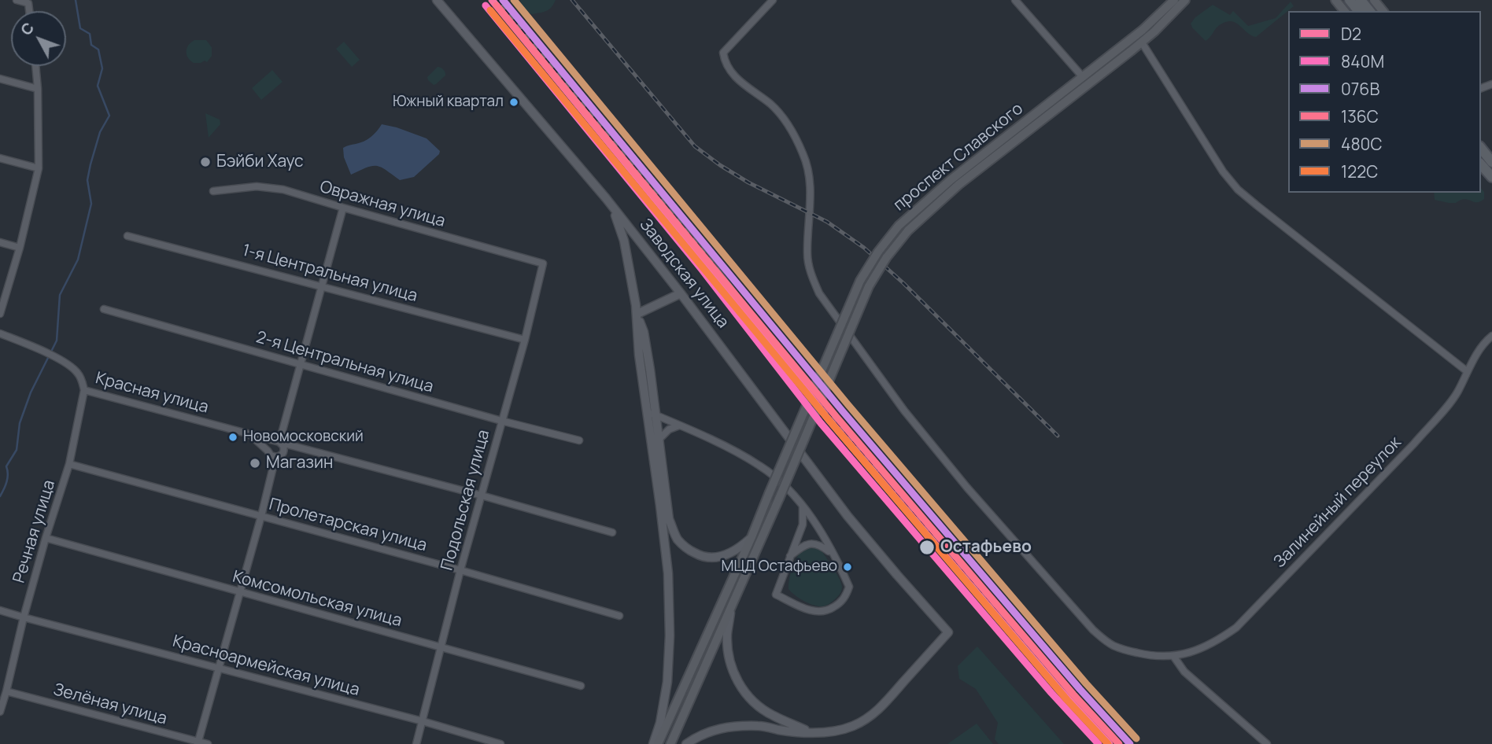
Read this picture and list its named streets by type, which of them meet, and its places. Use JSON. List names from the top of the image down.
{
  "streets": {
    "main road": ["проспект Славского"],
    "street": [
      "Овражная улица",
      "1-я Центральная улица",
      "Заводская улица",
      "2-я Центральная улица",
      "Красная улица",
      "Подольская улица",
      "Залинейный переулок",
      "Пролетарская улица",
      "Речная улица",
      "Комсомольская улица",
      "Красноармейская улица",
      "Зелёная улица"
    ]
  },
  "crossings": [
    ["Овражная улица", "Подольская улица"],
    ["1-я Центральная улица", "Подольская улица"],
    ["2-я Центральная улица", "Подольская улица"],
    ["Красная улица", "Подольская улица"],
    ["Красная улица", "Речная улица"],
    ["Подольская улица", "Пролетарская улица"],
    ["Подольская улица", "Комсомольская улица"],
    ["Подольская улица", "Красноармейская улица"],
    ["Пролетарская улица", "Речная улица"],
    ["Речная улица", "Комсомольская улица"],
    ["Речная улица", "Красноармейская улица"],
    ["Речная улица", "Зелёная улица"]
  ],
  "places": [
    "Южный квартал",
    "Бэйби Хаус",
    "Новомосковский",
    "Магазин",
    "Остафьево",
    "МЦД Остафьево"
  ],
  "lines": [
    "transit line D2",
    "transit line 076В",
    "transit line 480С",
    "transit line 840М",
    "transit line 136С",
    "transit line 122С"
  ],
  "legend": [
    "D2",
    "840М",
    "076В",
    "136С",
    "480С",
    "122С"
  ],
  "north": "top left"
}
